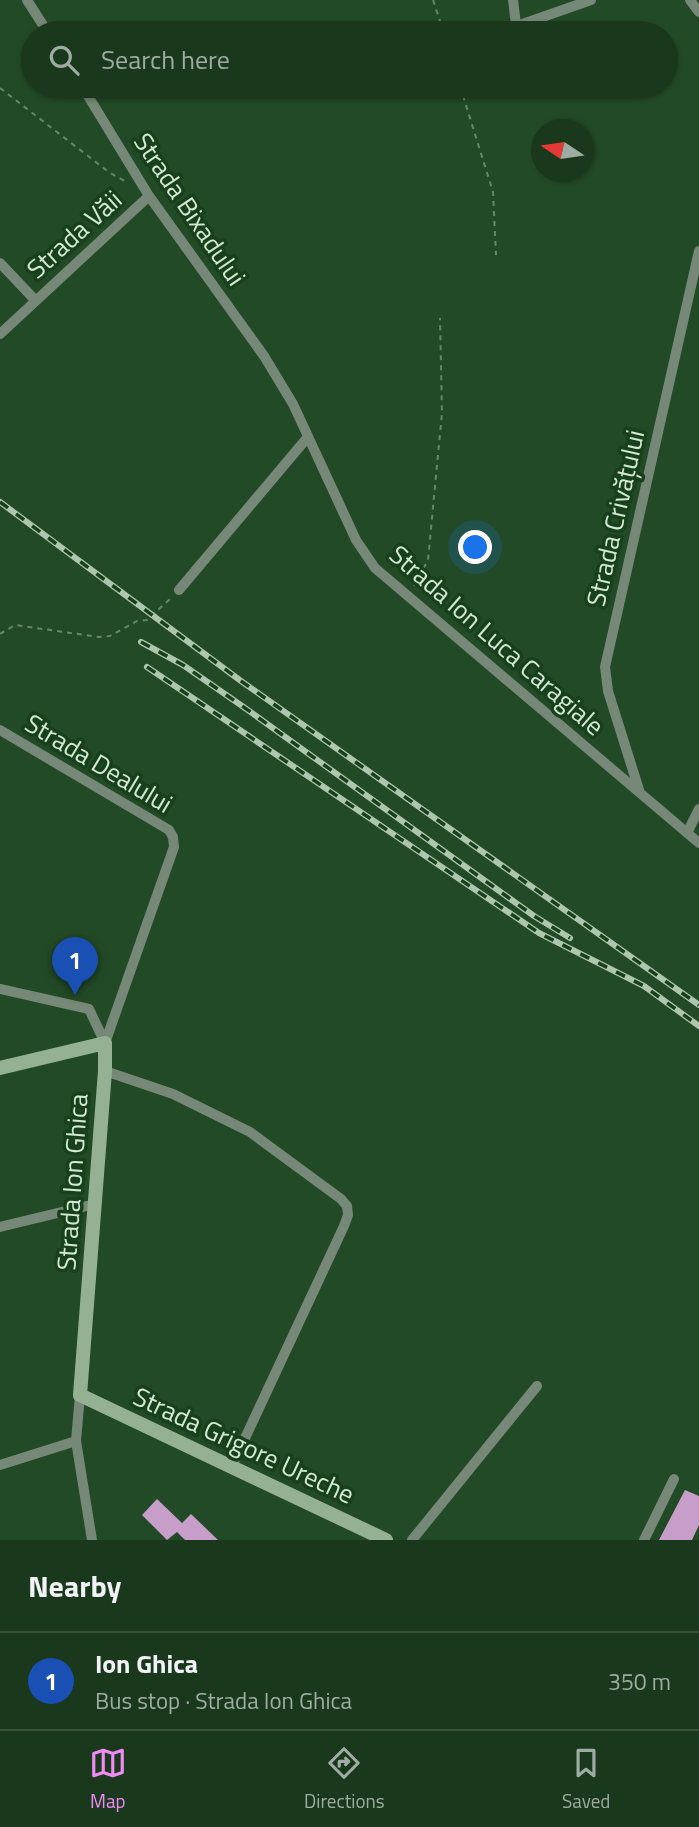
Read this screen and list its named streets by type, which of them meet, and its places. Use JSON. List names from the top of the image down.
{
  "streets": {
    "street": [
      "Strada Bixadului",
      "Strada Văii",
      "Strada Crivățului",
      "Strada Ion Luca Caragiale",
      "Strada Dealului",
      "Strada Ion Ghica",
      "Strada Grigore Ureche"
    ]
  },
  "crossings": [
    ["Strada Bixadului", "Strada Văii"],
    ["Strada Bixadului", "Strada Ion Luca Caragiale"],
    ["Strada Crivățului", "Strada Ion Luca Caragiale"],
    ["Strada Dealului", "Strada Ion Ghica"],
    ["Strada Ion Ghica", "Strada Grigore Ureche"]
  ],
  "north": "left",
  "page": {
    "search": "Search here",
    "pins": "1",
    "heading": "Nearby",
    "list": [
      {
        "mark": "1",
        "name": "Ion Ghica",
        "note": "Bus stop · Strada Ion Ghica",
        "value": "350 m"
      }
    ],
    "nav": ["Map", "Directions", "Saved"]
  }
}
